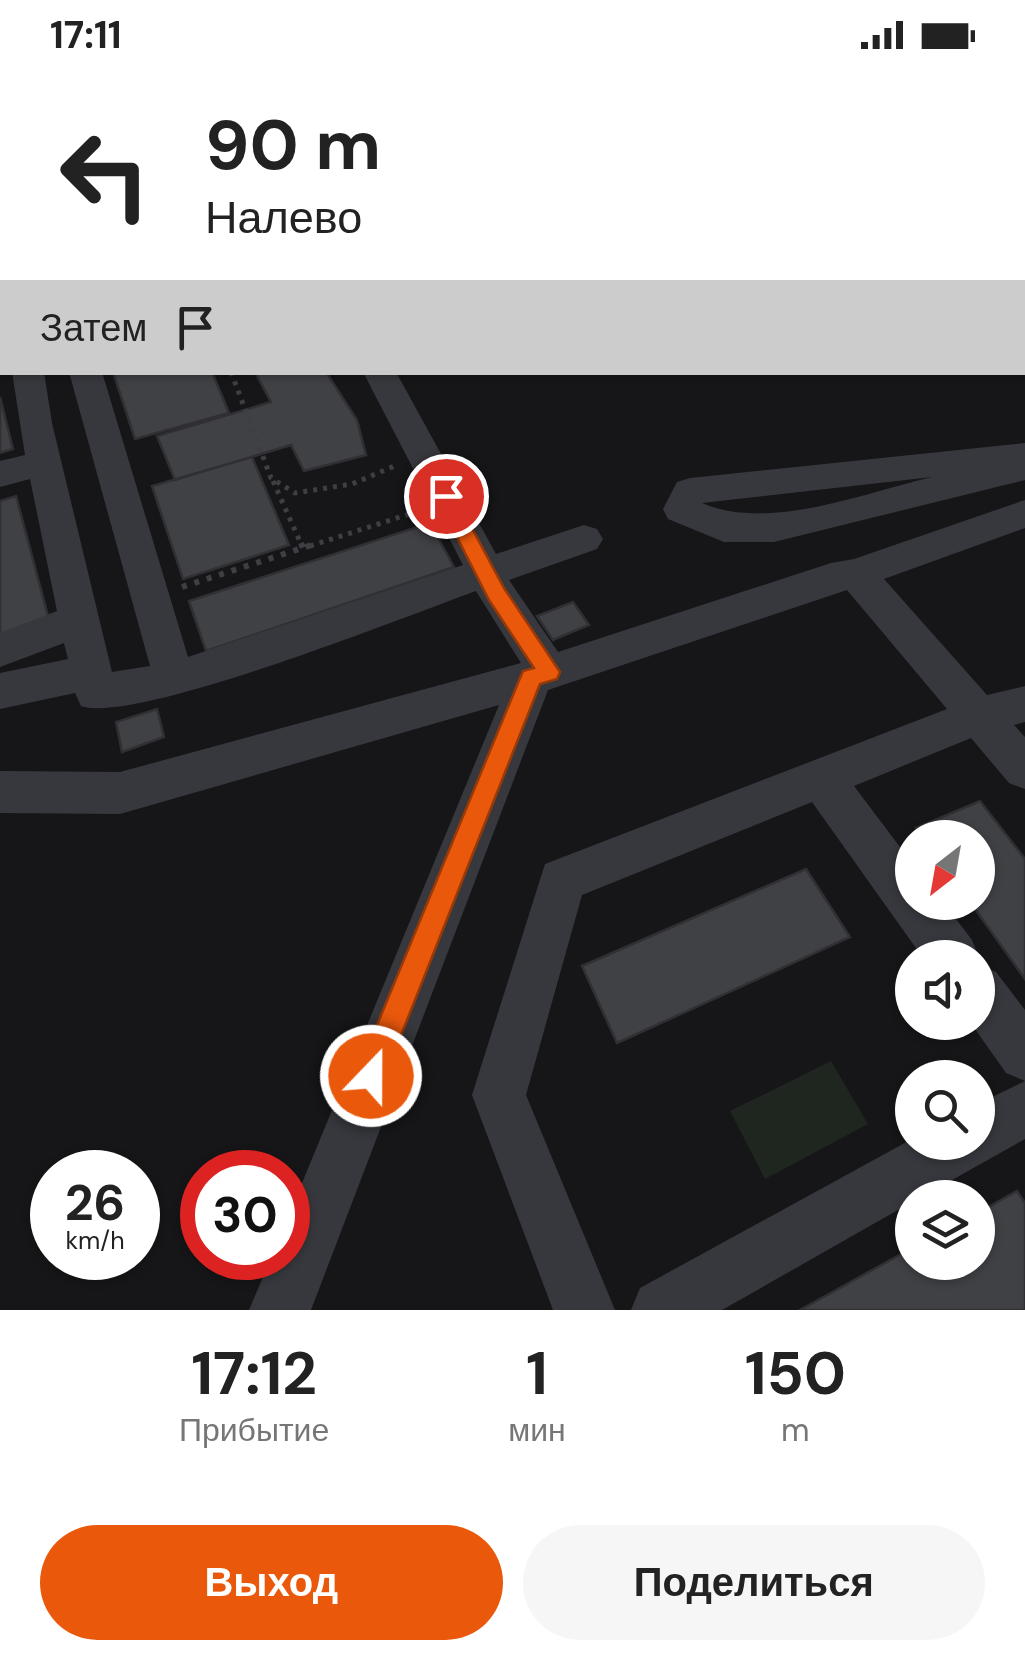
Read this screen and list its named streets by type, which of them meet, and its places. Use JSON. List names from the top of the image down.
{
  "north": "bottom left",
  "page": {
    "status": "17:11",
    "turn": ["90 m", "Налево"],
    "then": "Затем",
    "speed": "26 km/h",
    "limit": "30",
    "eta": [
      "17:12",
      "Прибытие",
      "1",
      "мин",
      "150",
      "m"
    ],
    "buttons": ["Выход", "Поделиться"]
  }
}
